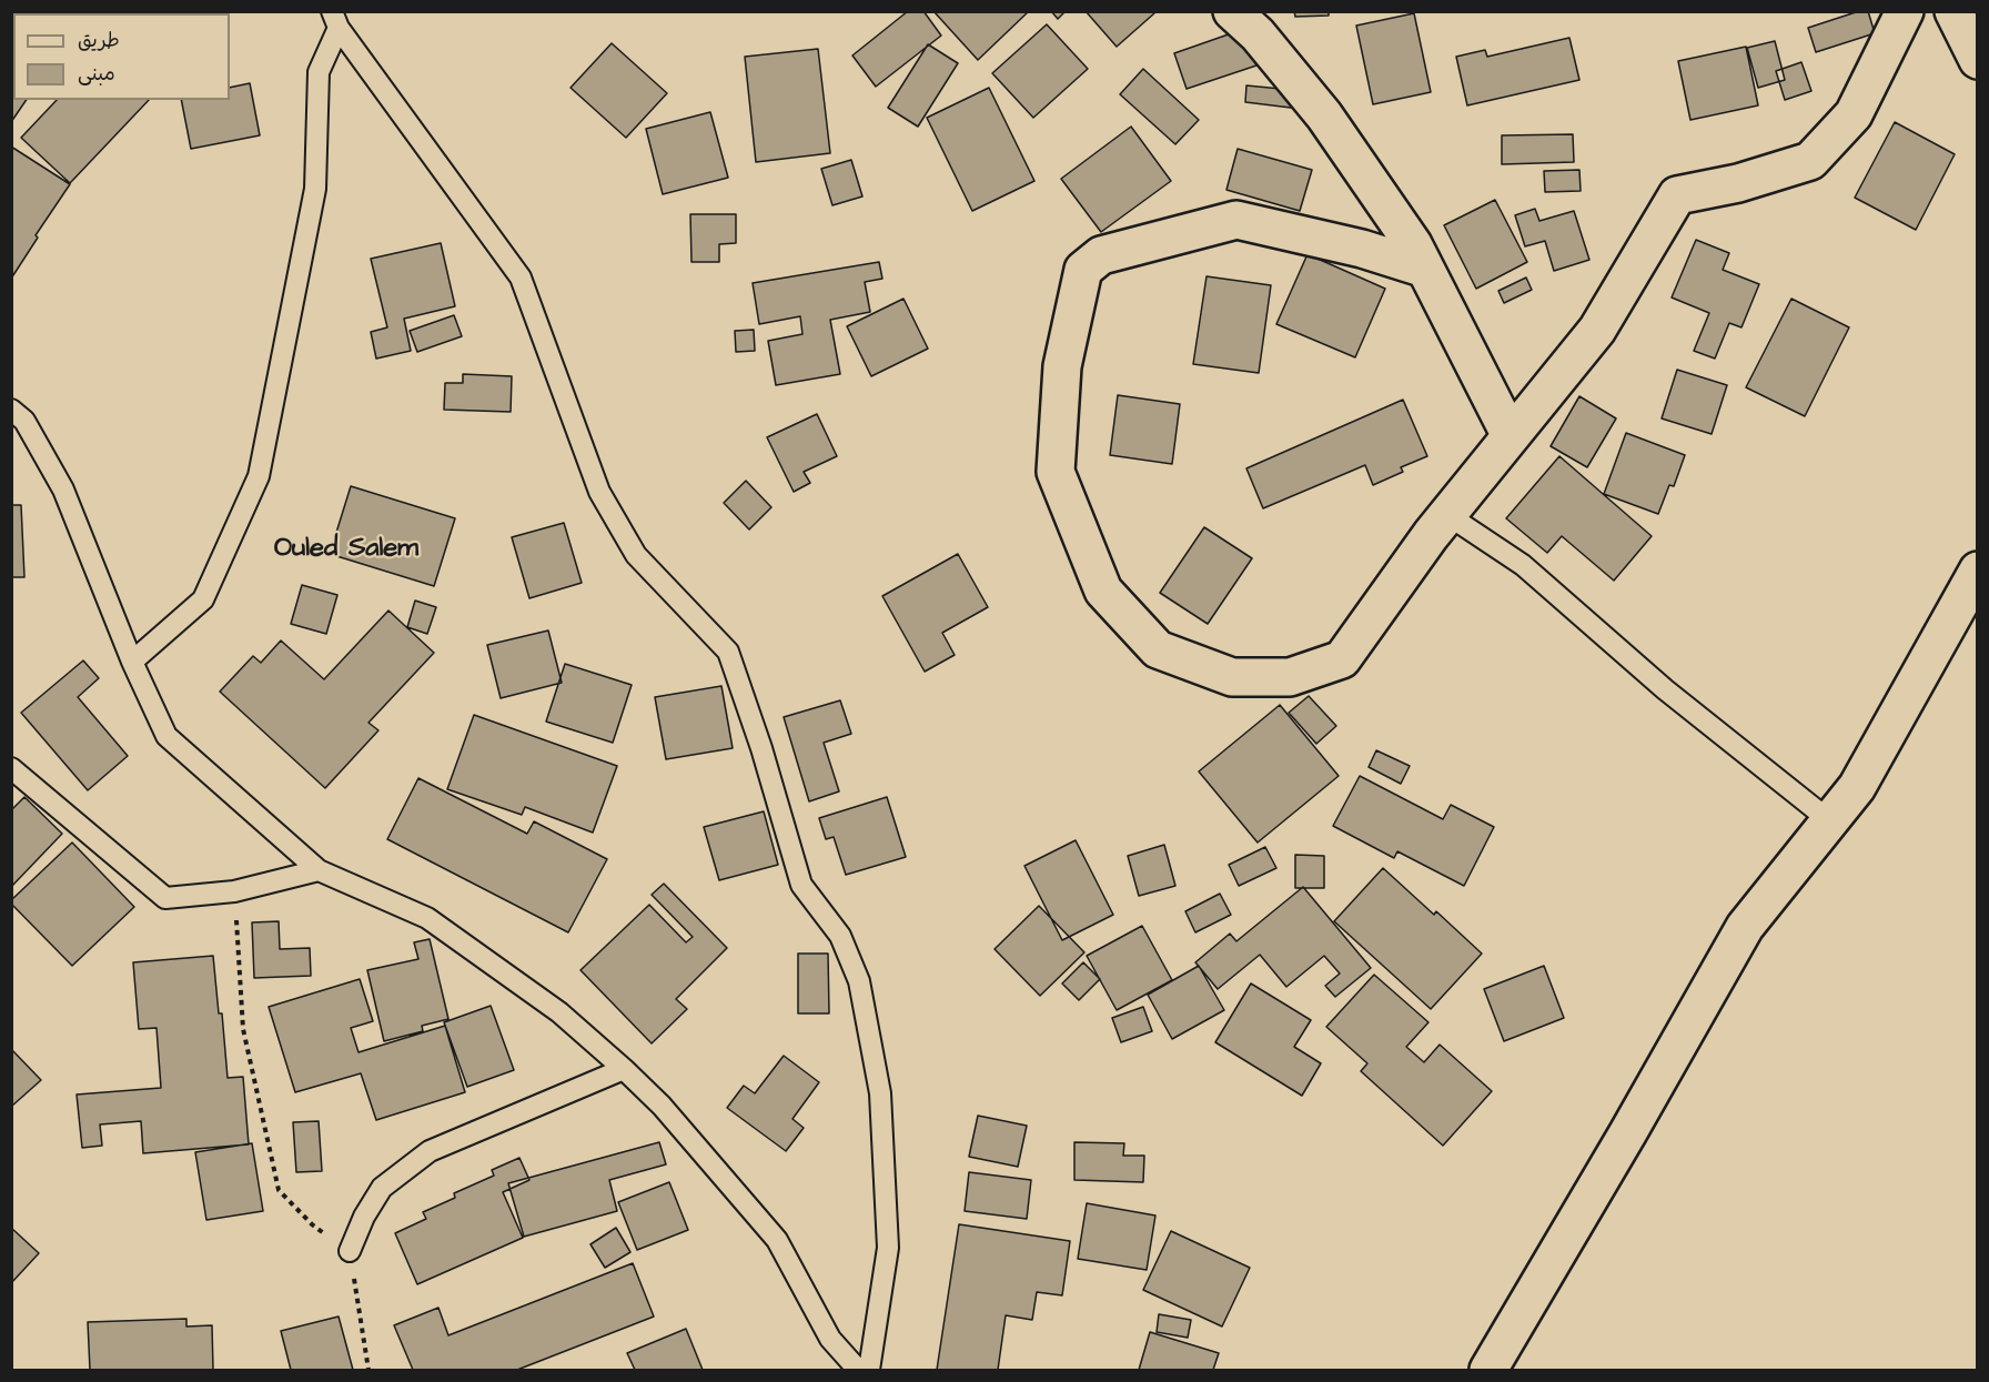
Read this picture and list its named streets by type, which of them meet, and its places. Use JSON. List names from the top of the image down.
{
  "districts": ["Ouled Salem"],
  "legend": ["طريق", "مبنى"]
}
